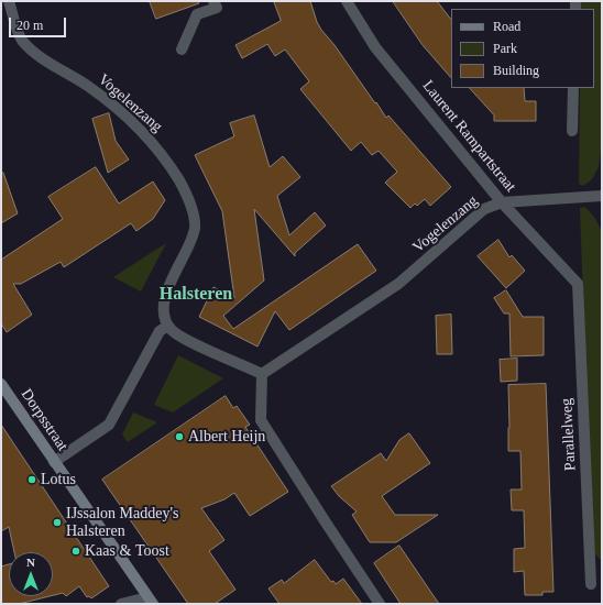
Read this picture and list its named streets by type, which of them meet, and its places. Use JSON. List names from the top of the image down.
{
  "streets": {
    "street": [
      "Vogelenzang",
      "Laurent Rampartstraat",
      "Dorpsstraat",
      "Parallelweg"
    ]
  },
  "crossings": [
    ["Vogelenzang", "Laurent Rampartstraat"],
    ["Laurent Rampartstraat", "Parallelweg"]
  ],
  "districts": ["Halsteren"],
  "places": [
    "Albert Heijn",
    "Lotus",
    "IJssalon Maddey's Halsteren",
    "Kaas & Toost"
  ],
  "legend": ["Road", "Park", "Building"],
  "scale_bar": "20 m",
  "north": "top"
}
